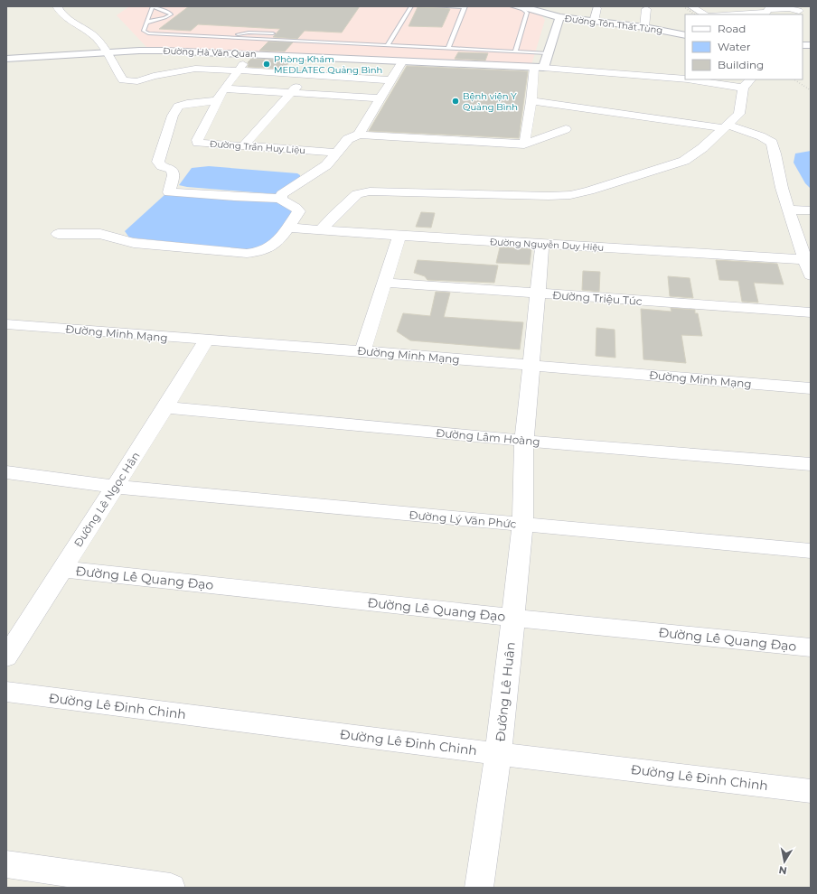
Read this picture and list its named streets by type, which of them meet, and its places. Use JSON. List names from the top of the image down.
{
  "streets": {
    "main road": ["Đường Tôn Thất Tùng", "Đường Hà Văn Quan"],
    "street": [
      "Đường Trần Huy Liệu",
      "Đường Nguyễn Duy Hiệu",
      "Đường Triệu Túc",
      "Đường Minh Mạng",
      "Đường Lâm Hoàng",
      "Đường Lê Ngọc Hân",
      "Đường Lý Văn Phức",
      "Đường Lê Quang Đạo",
      "Đường Lê Huân",
      "Đường Lê Đinh Chinh"
    ]
  },
  "crossings": [
    ["Đường Hà Văn Quan", "Đường Trần Huy Liệu"],
    ["Đường Nguyễn Duy Hiệu", "Đường Lê Huân"],
    ["Đường Triệu Túc", "Đường Lê Huân"],
    ["Đường Minh Mạng", "Đường Lê Ngọc Hân"],
    ["Đường Minh Mạng", "Đường Lê Huân"],
    ["Đường Lâm Hoàng", "Đường Lê Ngọc Hân"],
    ["Đường Lâm Hoàng", "Đường Lê Huân"],
    ["Đường Lê Ngọc Hân", "Đường Lý Văn Phức"],
    ["Đường Lê Ngọc Hân", "Đường Lê Quang Đạo"],
    ["Đường Lý Văn Phức", "Đường Lê Huân"],
    ["Đường Lê Quang Đạo", "Đường Lê Huân"],
    ["Đường Lê Huân", "Đường Lê Đinh Chinh"]
  ],
  "places": ["Phòng Khám MEDLATEC Quảng Bình", "Bệnh viện Y Quảng Bình"],
  "legend": ["Road", "Water", "Building"],
  "north": "bottom"
}
